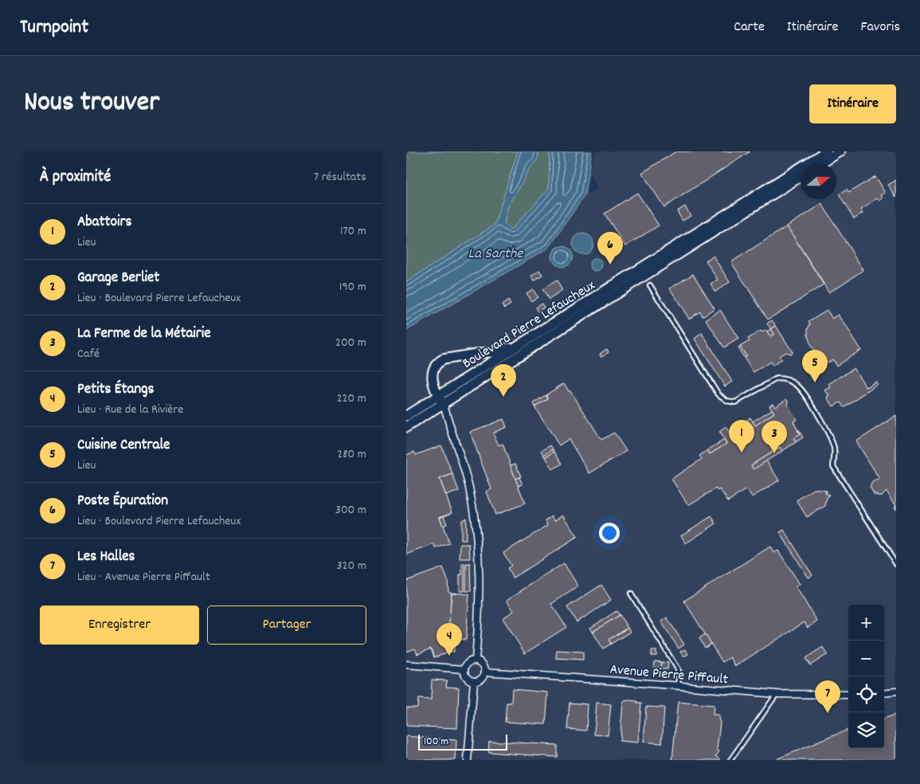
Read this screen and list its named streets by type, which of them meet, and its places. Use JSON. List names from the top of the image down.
{
  "streets": {
    "main road": ["Boulevard Pierre Lefaucheux"],
    "street": ["Avenue Pierre Piffault"]
  },
  "water": ["La Sarthe"],
  "scale_bar": "100 m",
  "north": "right",
  "page": {
    "header": "Turnpoint",
    "nav": ["Carte", "Itinéraire", "Favoris"],
    "title": "Nous trouver",
    "buttons": [
      "Itinéraire",
      ["Enregistrer", "Partager"]
    ],
    "heading": ["À proximité", "7 résultats"],
    "list": [
      {
        "mark": "1",
        "name": "Abattoirs",
        "note": "Lieu",
        "value": "170 m"
      },
      {
        "mark": "2",
        "name": "Garage Berliet",
        "note": "Lieu · Boulevard Pierre Lefaucheux",
        "value": "190 m"
      },
      {
        "mark": "3",
        "name": "La Ferme de la Métairie",
        "note": "Café",
        "value": "200 m"
      },
      {
        "mark": "4",
        "name": "Petits Étangs",
        "note": "Lieu · Rue de la Rivière",
        "value": "220 m"
      },
      {
        "mark": "5",
        "name": "Cuisine Centrale",
        "note": "Lieu",
        "value": "280 m"
      },
      {
        "mark": "6",
        "name": "Poste Épuration",
        "note": "Lieu · Boulevard Pierre Lefaucheux",
        "value": "300 m"
      },
      {
        "mark": "7",
        "name": "Les Halles",
        "note": "Lieu · Avenue Pierre Piffault",
        "value": "320 m"
      }
    ],
    "pins": [
      "6",
      "5",
      "2",
      "1",
      "3",
      "4",
      "7"
    ],
    "map_buttons": ["+", "−"],
    "scale": "100 m"
  }
}
